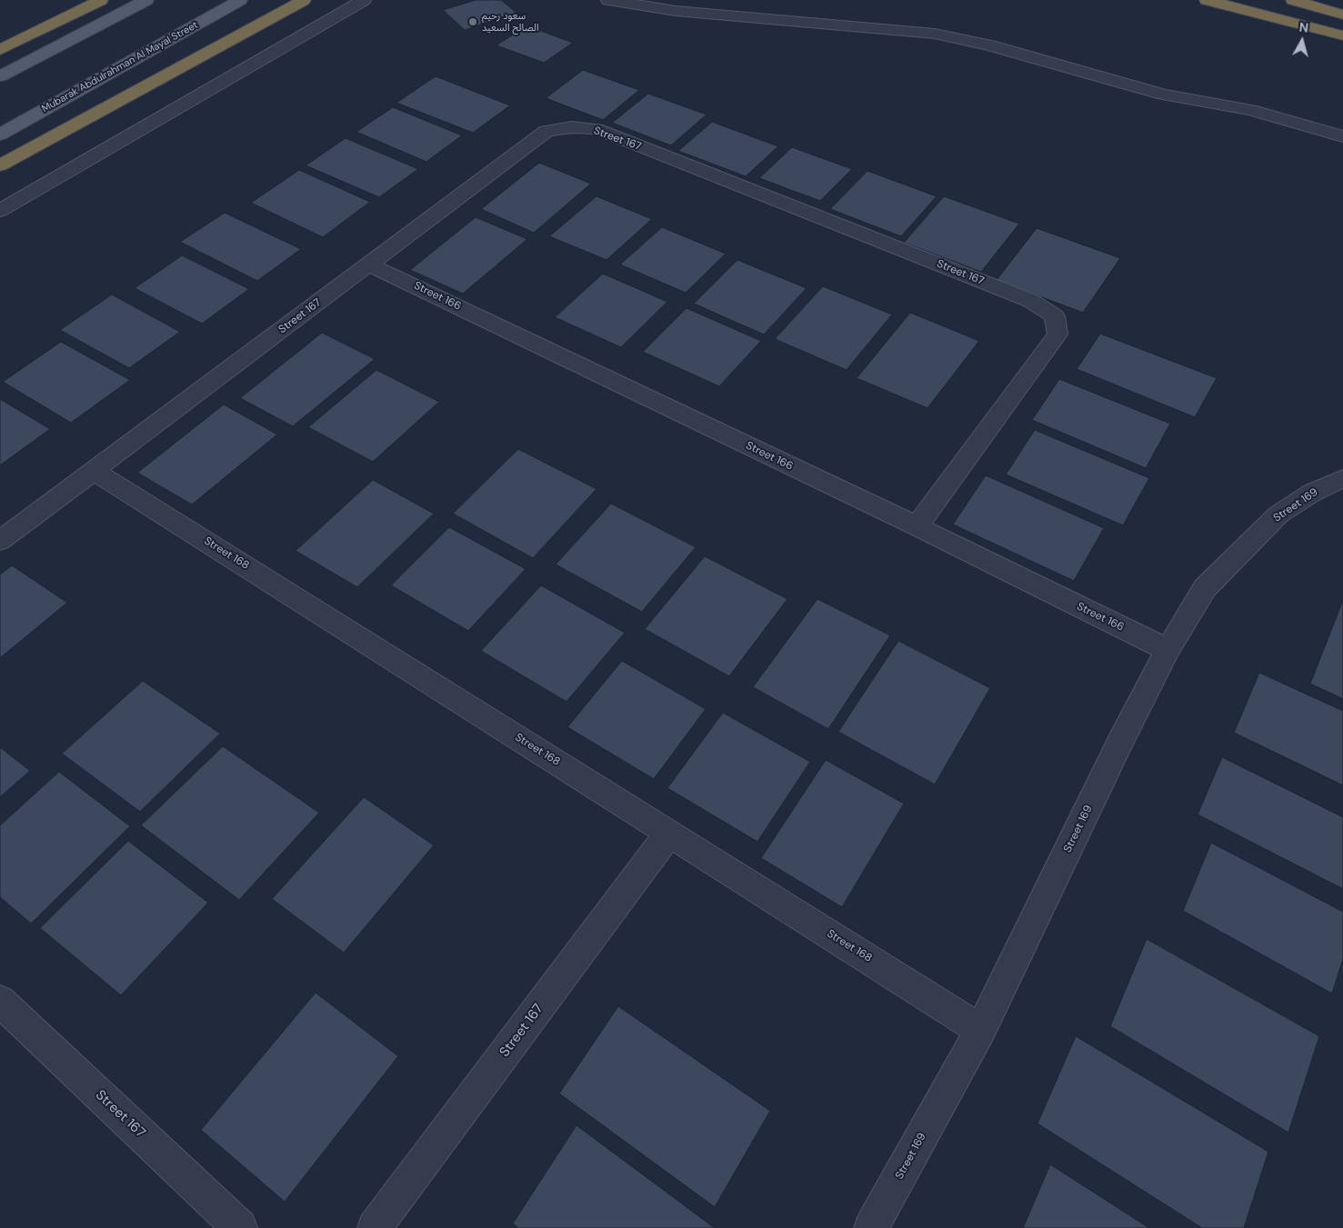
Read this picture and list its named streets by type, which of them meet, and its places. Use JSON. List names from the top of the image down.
{
  "streets": {
    "main road": ["Mubarak Abdulrahman Al Mayal Street"],
    "street": [
      "Street 167",
      "Street 166",
      "Street 169",
      "Street 168"
    ]
  },
  "crossings": [
    ["Street 167", "Street 166"],
    ["Street 167", "Street 168"],
    ["Street 166", "Street 169"],
    ["Street 169", "Street 168"]
  ],
  "places": ["سعود رحيم الصالح السعيد"],
  "north": "top"
}
